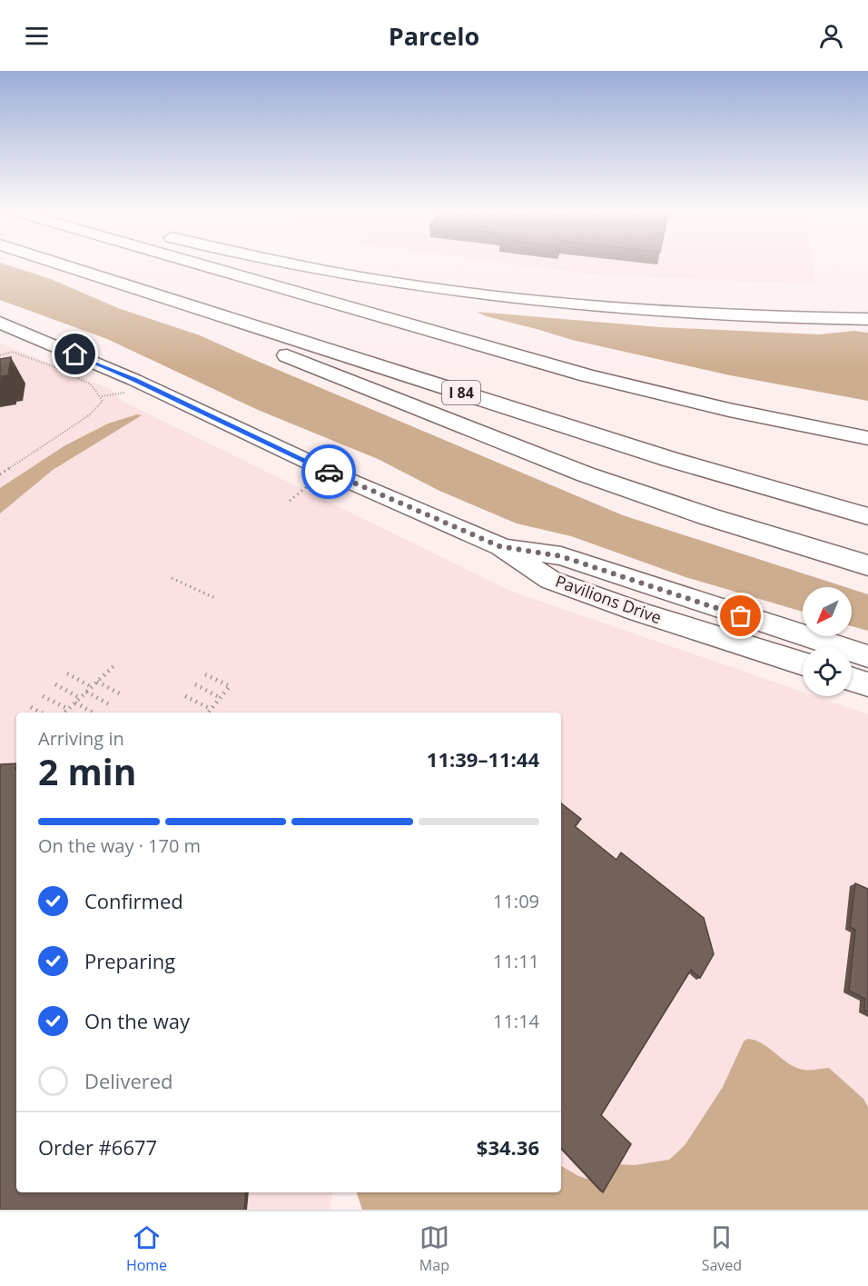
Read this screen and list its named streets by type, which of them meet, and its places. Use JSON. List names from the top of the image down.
{
  "streets": {
    "highway": ["I 84"],
    "street": ["Pavilions Drive"]
  },
  "north": "bottom left",
  "page": {
    "header": "Parcelo",
    "heading": ["2 min", "Arriving in", "11:39–11:44"],
    "panel": ["Order #6677", "$34.36"],
    "bar": "On the way · 170 m",
    "list": [
      ["Confirmed", "11:09"],
      ["Preparing", "11:11"],
      ["On the way", "11:14"],
      "Delivered"
    ],
    "tabs": ["Home", "Map", "Saved"]
  }
}
